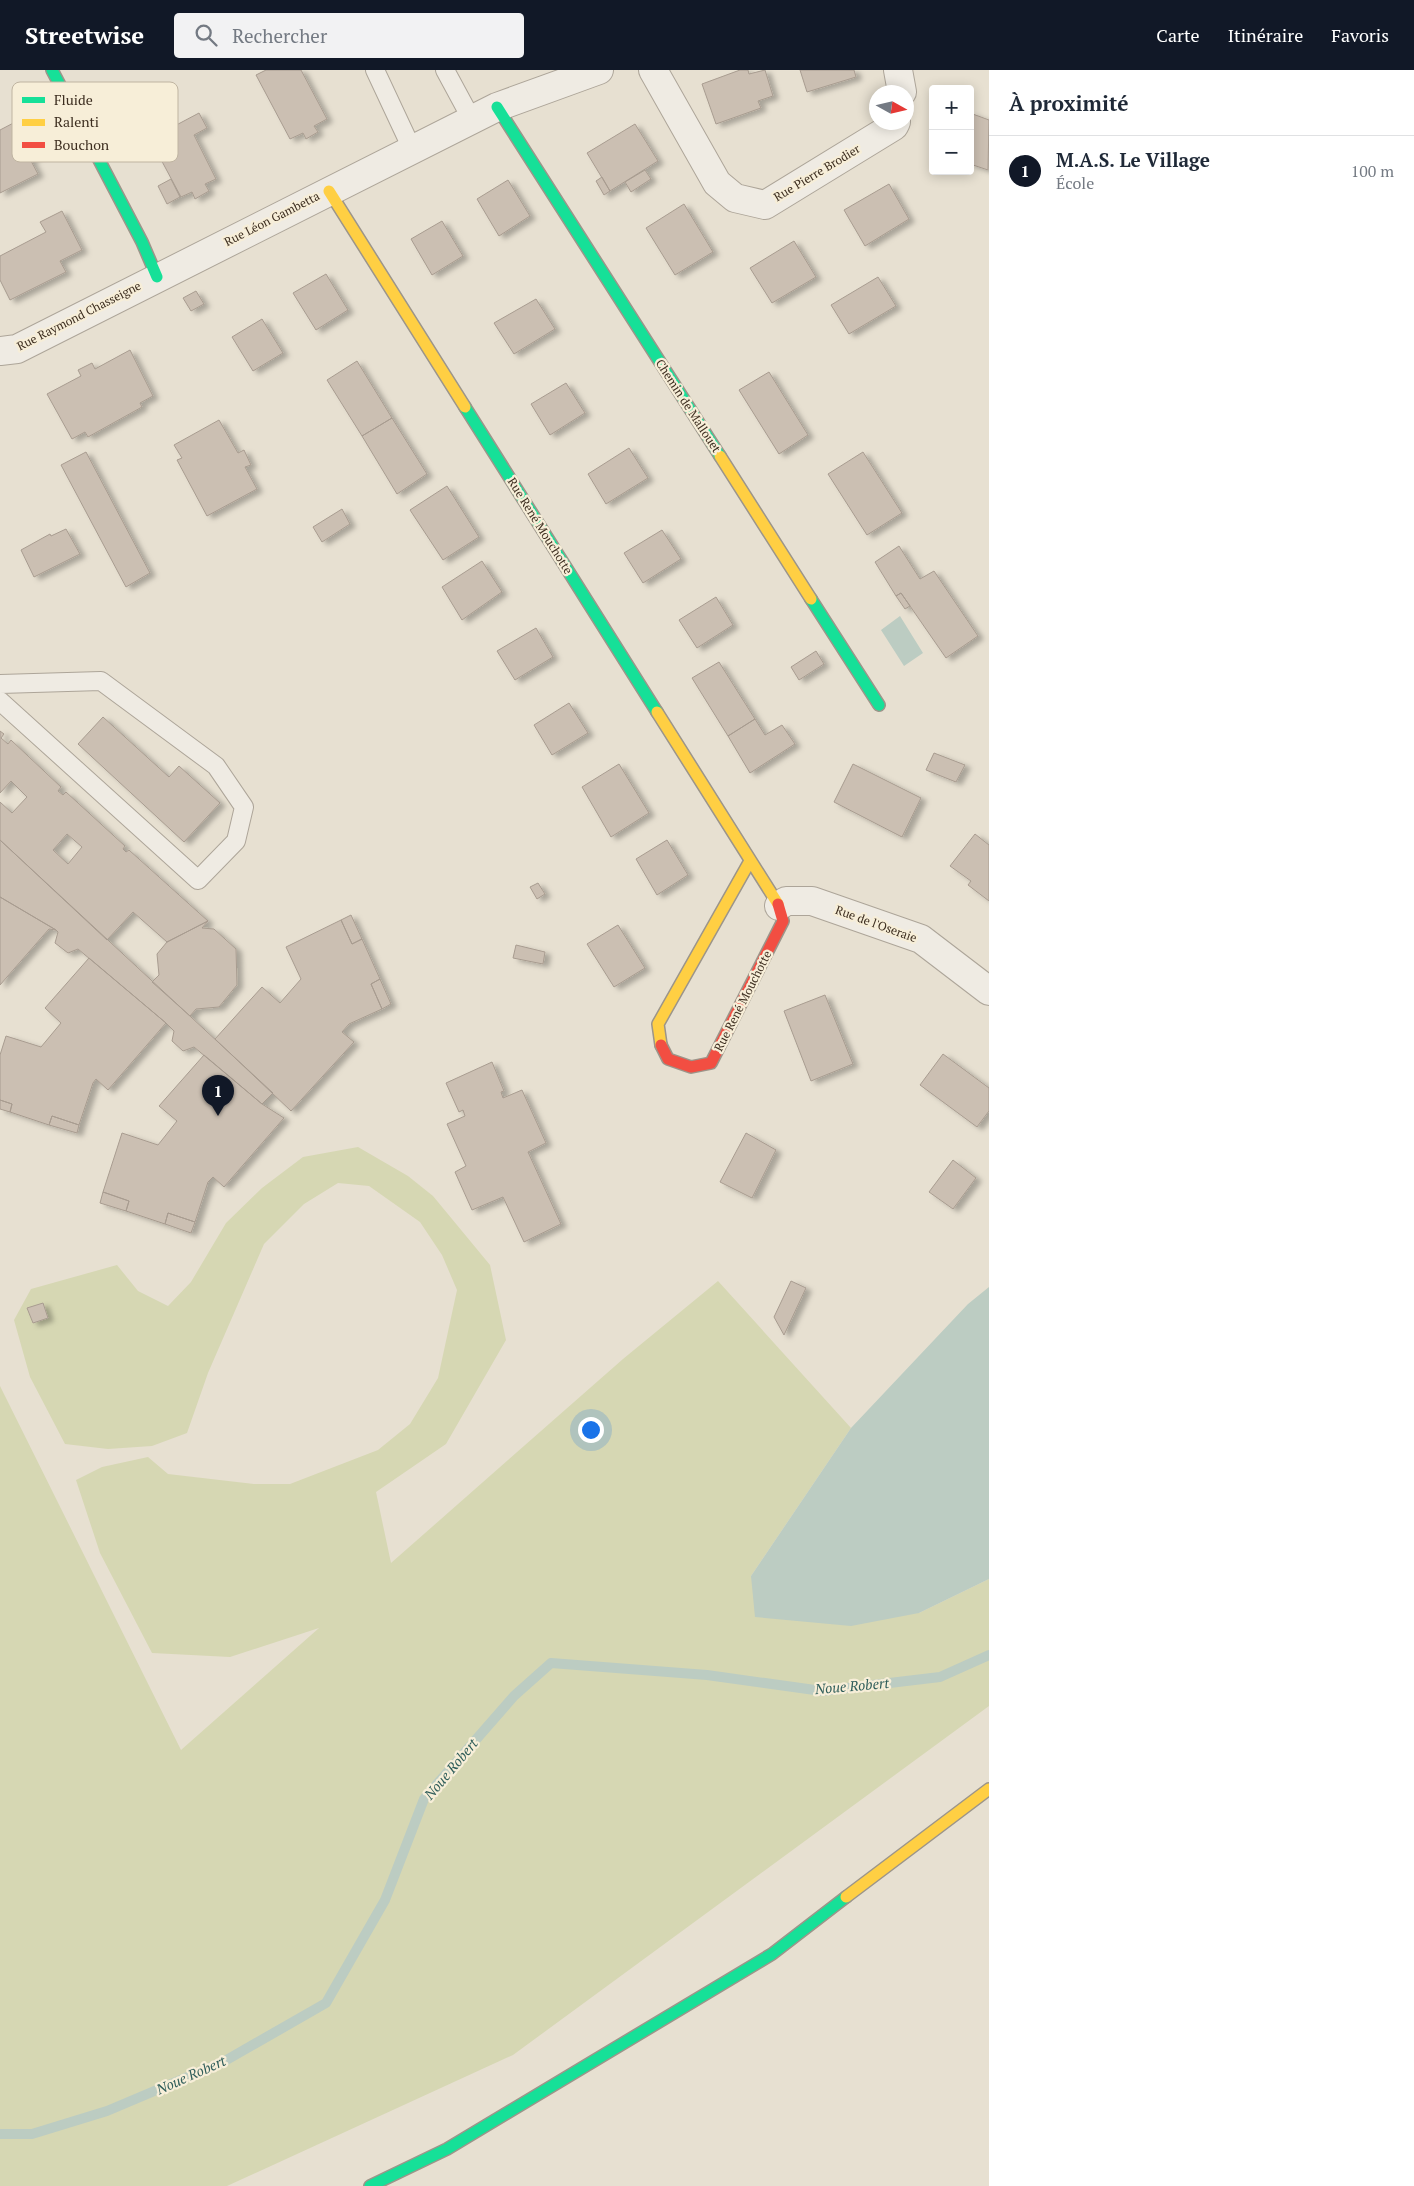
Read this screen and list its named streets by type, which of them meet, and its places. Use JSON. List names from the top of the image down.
{
  "streets": {
    "main road": ["Chemin de Mallouet", "Rue René Mouchotte"],
    "street": [
      "Rue Pierre Brodier",
      "Rue Léon Gambetta",
      "Rue Raymond Chasseigne",
      "Rue de l'Oseraie"
    ]
  },
  "crossings": [
    ["Rue Léon Gambetta", "Rue Raymond Chasseigne"],
    ["Rue Léon Gambetta", "Chemin de Mallouet"],
    ["Rue Léon Gambetta", "Rue René Mouchotte"],
    ["Rue René Mouchotte", "Rue de l'Oseraie"]
  ],
  "water": ["Noue Robert"],
  "legend": ["Fluide", "Ralenti", "Bouchon"],
  "north": "right",
  "page": {
    "header": "Streetwise",
    "search": "Rechercher",
    "nav": ["Carte", "Itinéraire", "Favoris"],
    "heading": "À proximité",
    "map_buttons": ["+", "−"],
    "list": [
      {
        "mark": "1",
        "name": "M.A.S. Le Village",
        "note": "École",
        "value": "100 m"
      }
    ],
    "pins": "1"
  }
}
